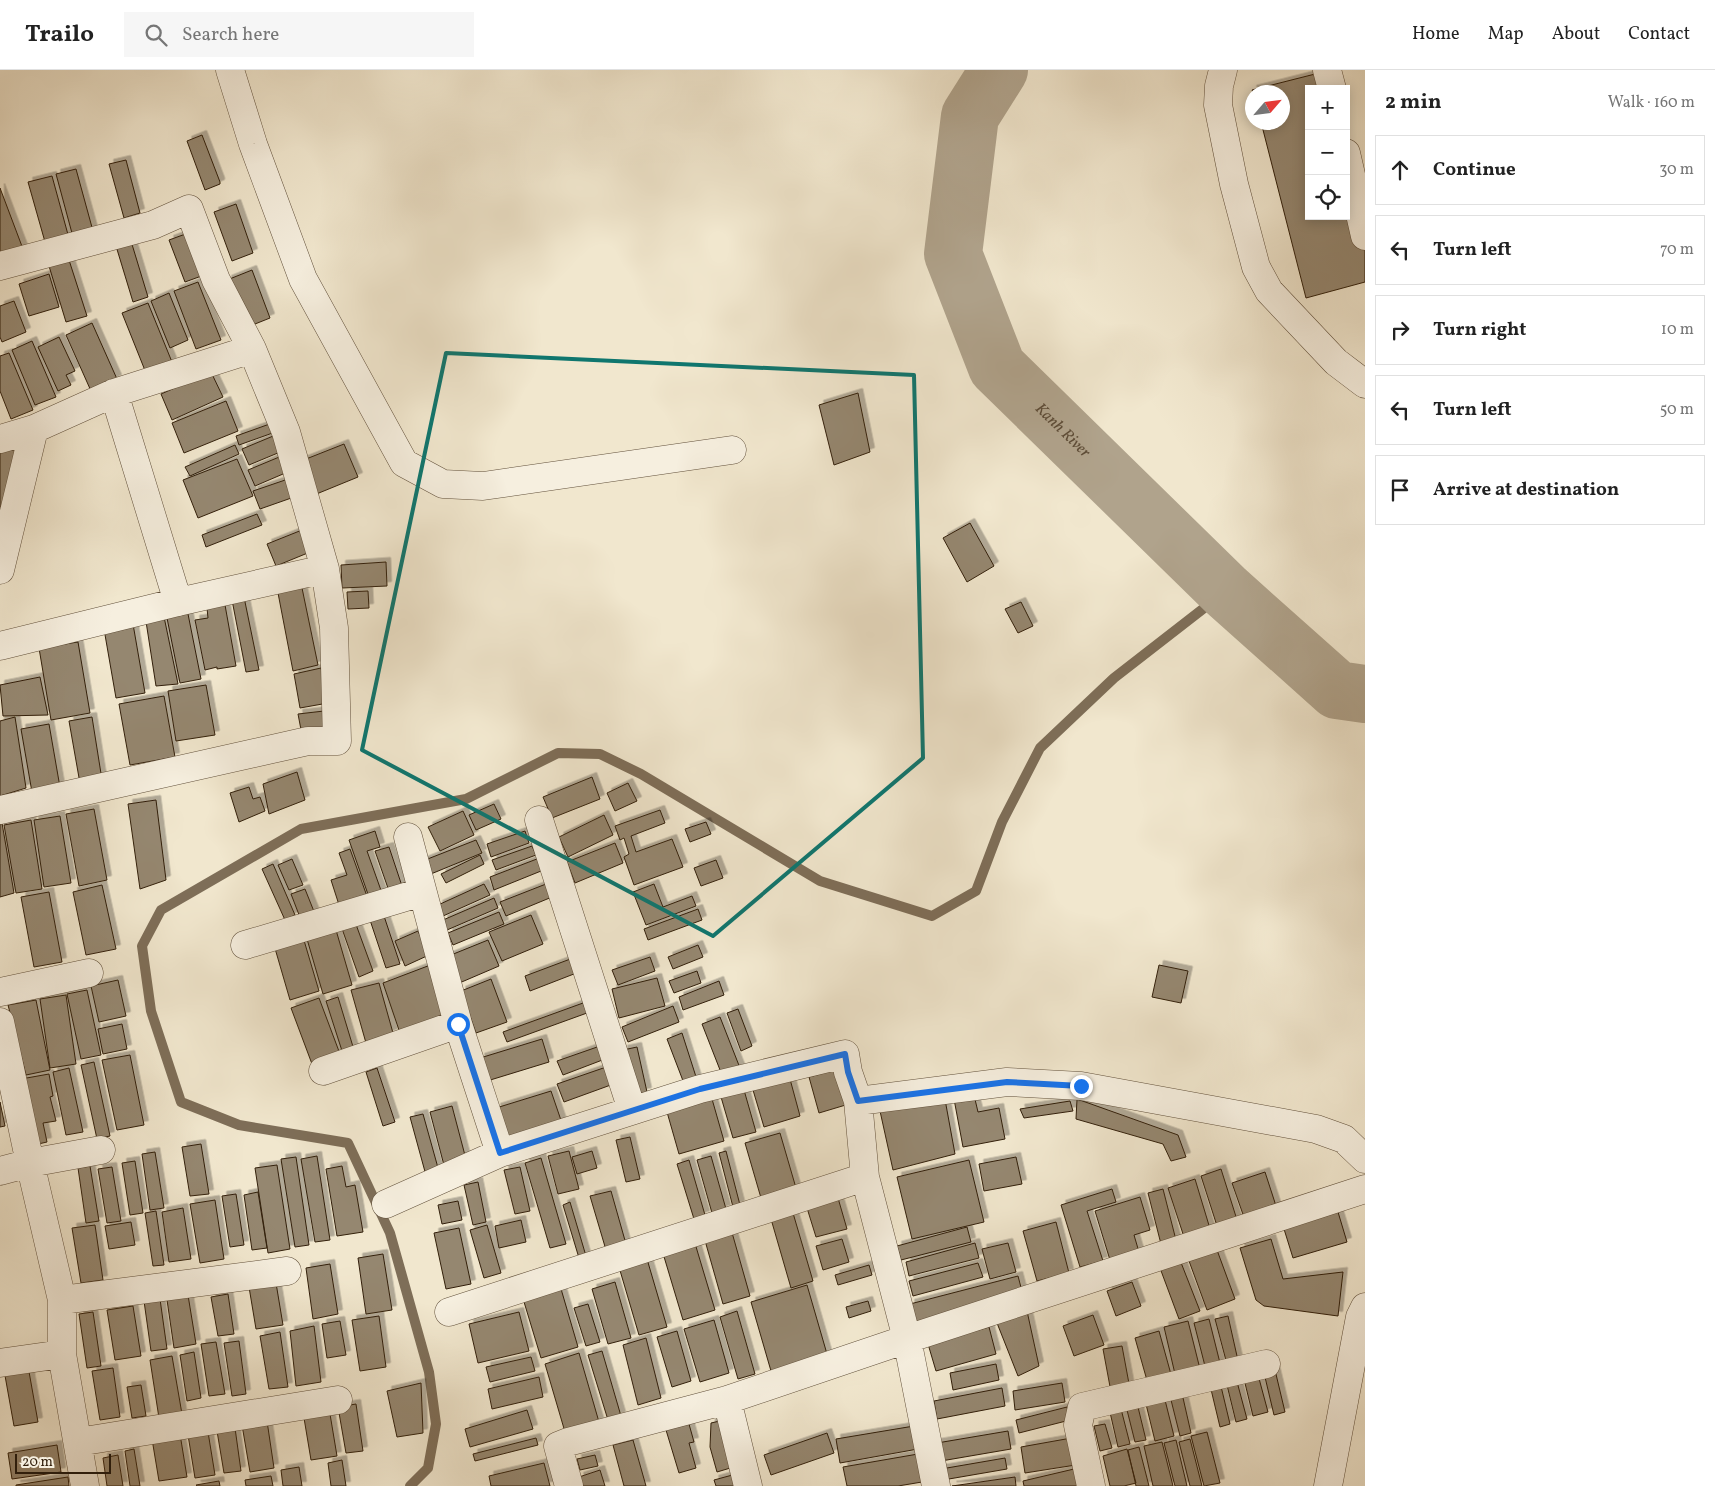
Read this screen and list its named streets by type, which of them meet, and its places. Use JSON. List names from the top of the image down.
{
  "water": ["Kanh River"],
  "scale_bar": "20 m",
  "north": "top right",
  "page": {
    "header": "Trailo",
    "search": "Search here",
    "nav": [
      "Home",
      "Map",
      "About",
      "Contact"
    ],
    "heading": ["2 min", "Walk · 160 m"],
    "map_buttons": ["+", "−"],
    "list": [
      ["Continue", "30 m"],
      ["Turn left", "70 m"],
      ["Turn right", "10 m"],
      ["Turn left", "50 m"],
      "Arrive at destination"
    ],
    "scale": "20 m"
  }
}
